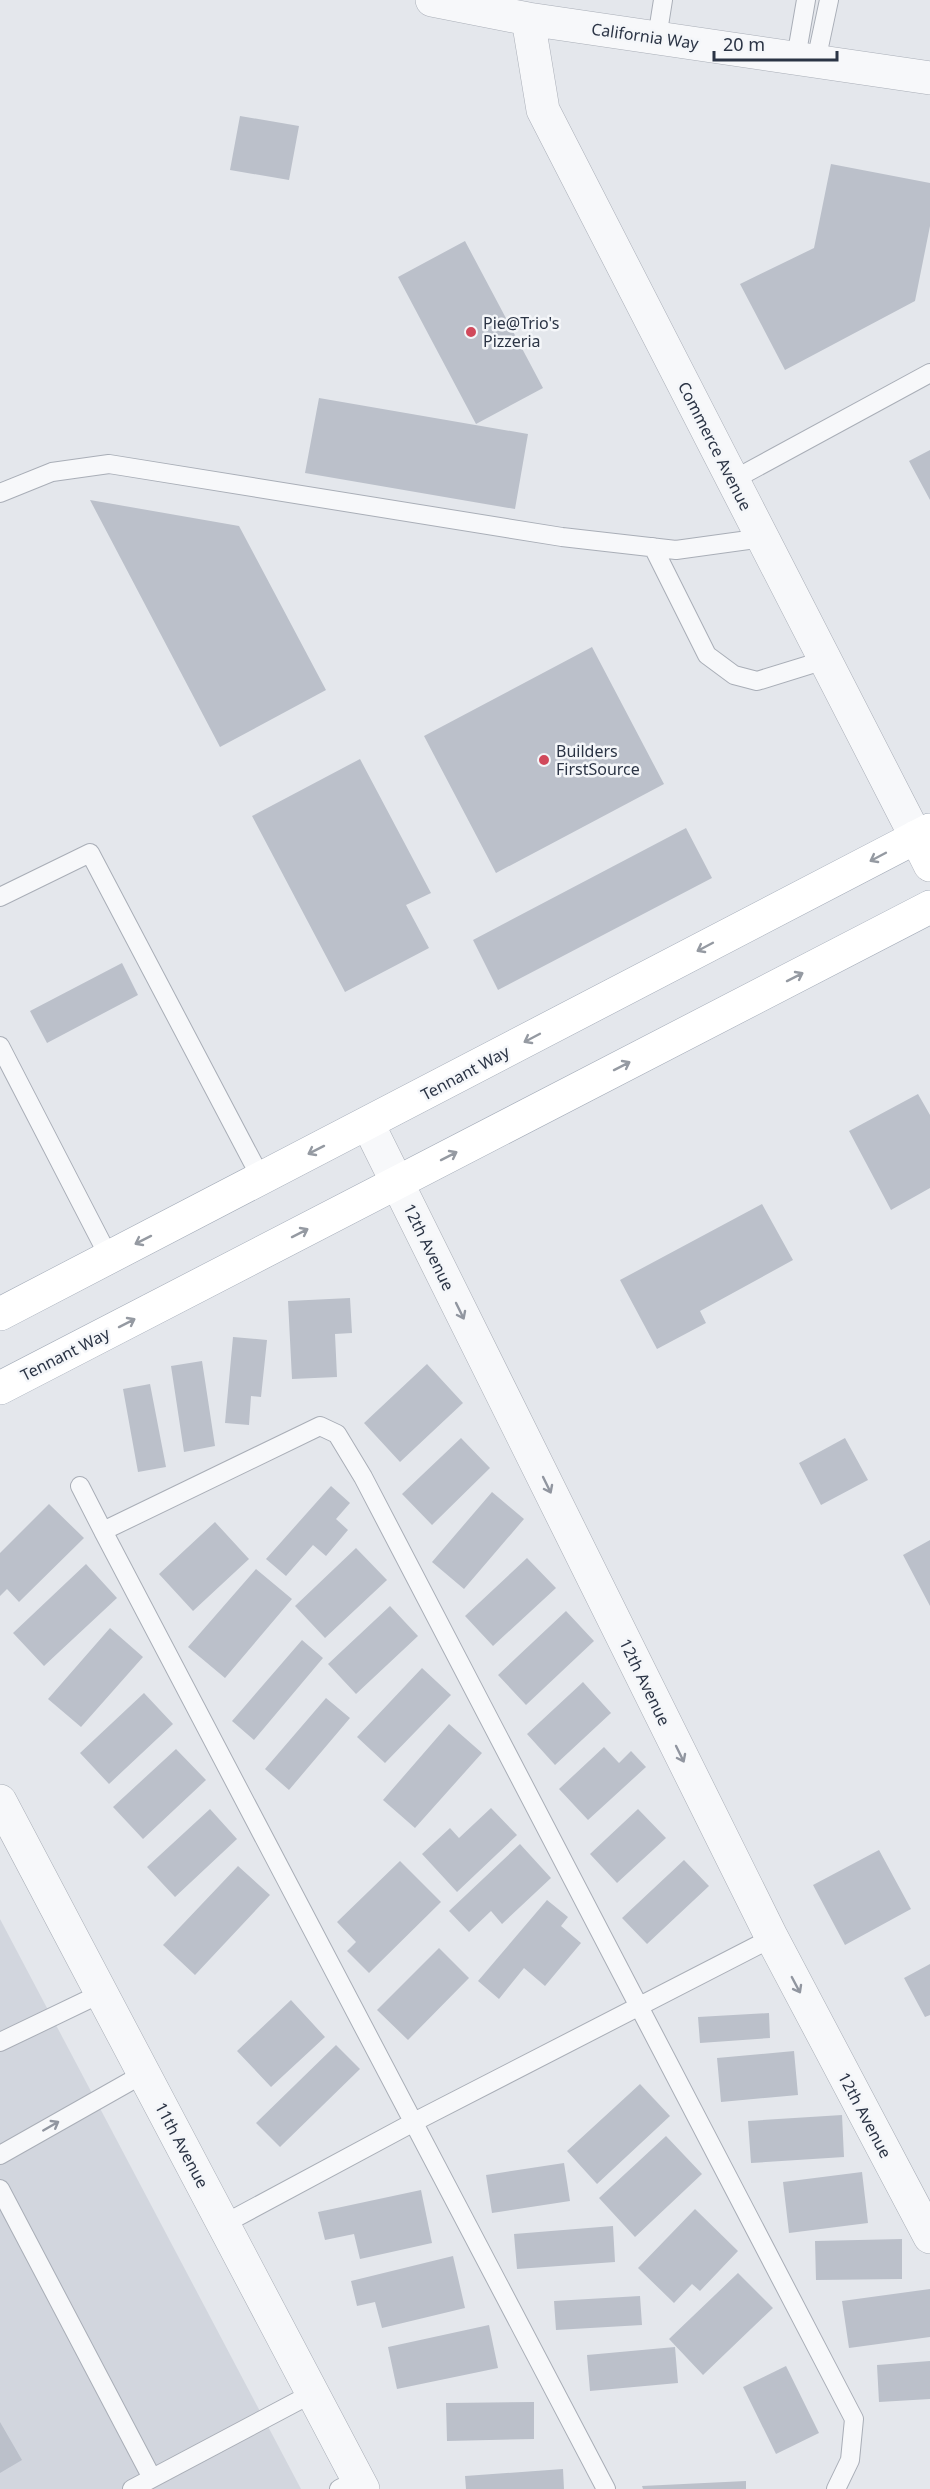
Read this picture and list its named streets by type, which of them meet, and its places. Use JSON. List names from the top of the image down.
{
  "streets": {
    "main road": ["Tennant Way"],
    "street": [
      "California Way",
      "Commerce Avenue",
      "12th Avenue",
      "11th Avenue"
    ]
  },
  "crossings": [
    ["California Way", "Commerce Avenue"],
    ["Commerce Avenue", "Tennant Way"],
    ["Tennant Way", "12th Avenue"]
  ],
  "one_way": ["12th Avenue"],
  "places": ["Pie@Trio's Pizzeria", "Builders FirstSource"],
  "scale_bar": "20 m"
}
